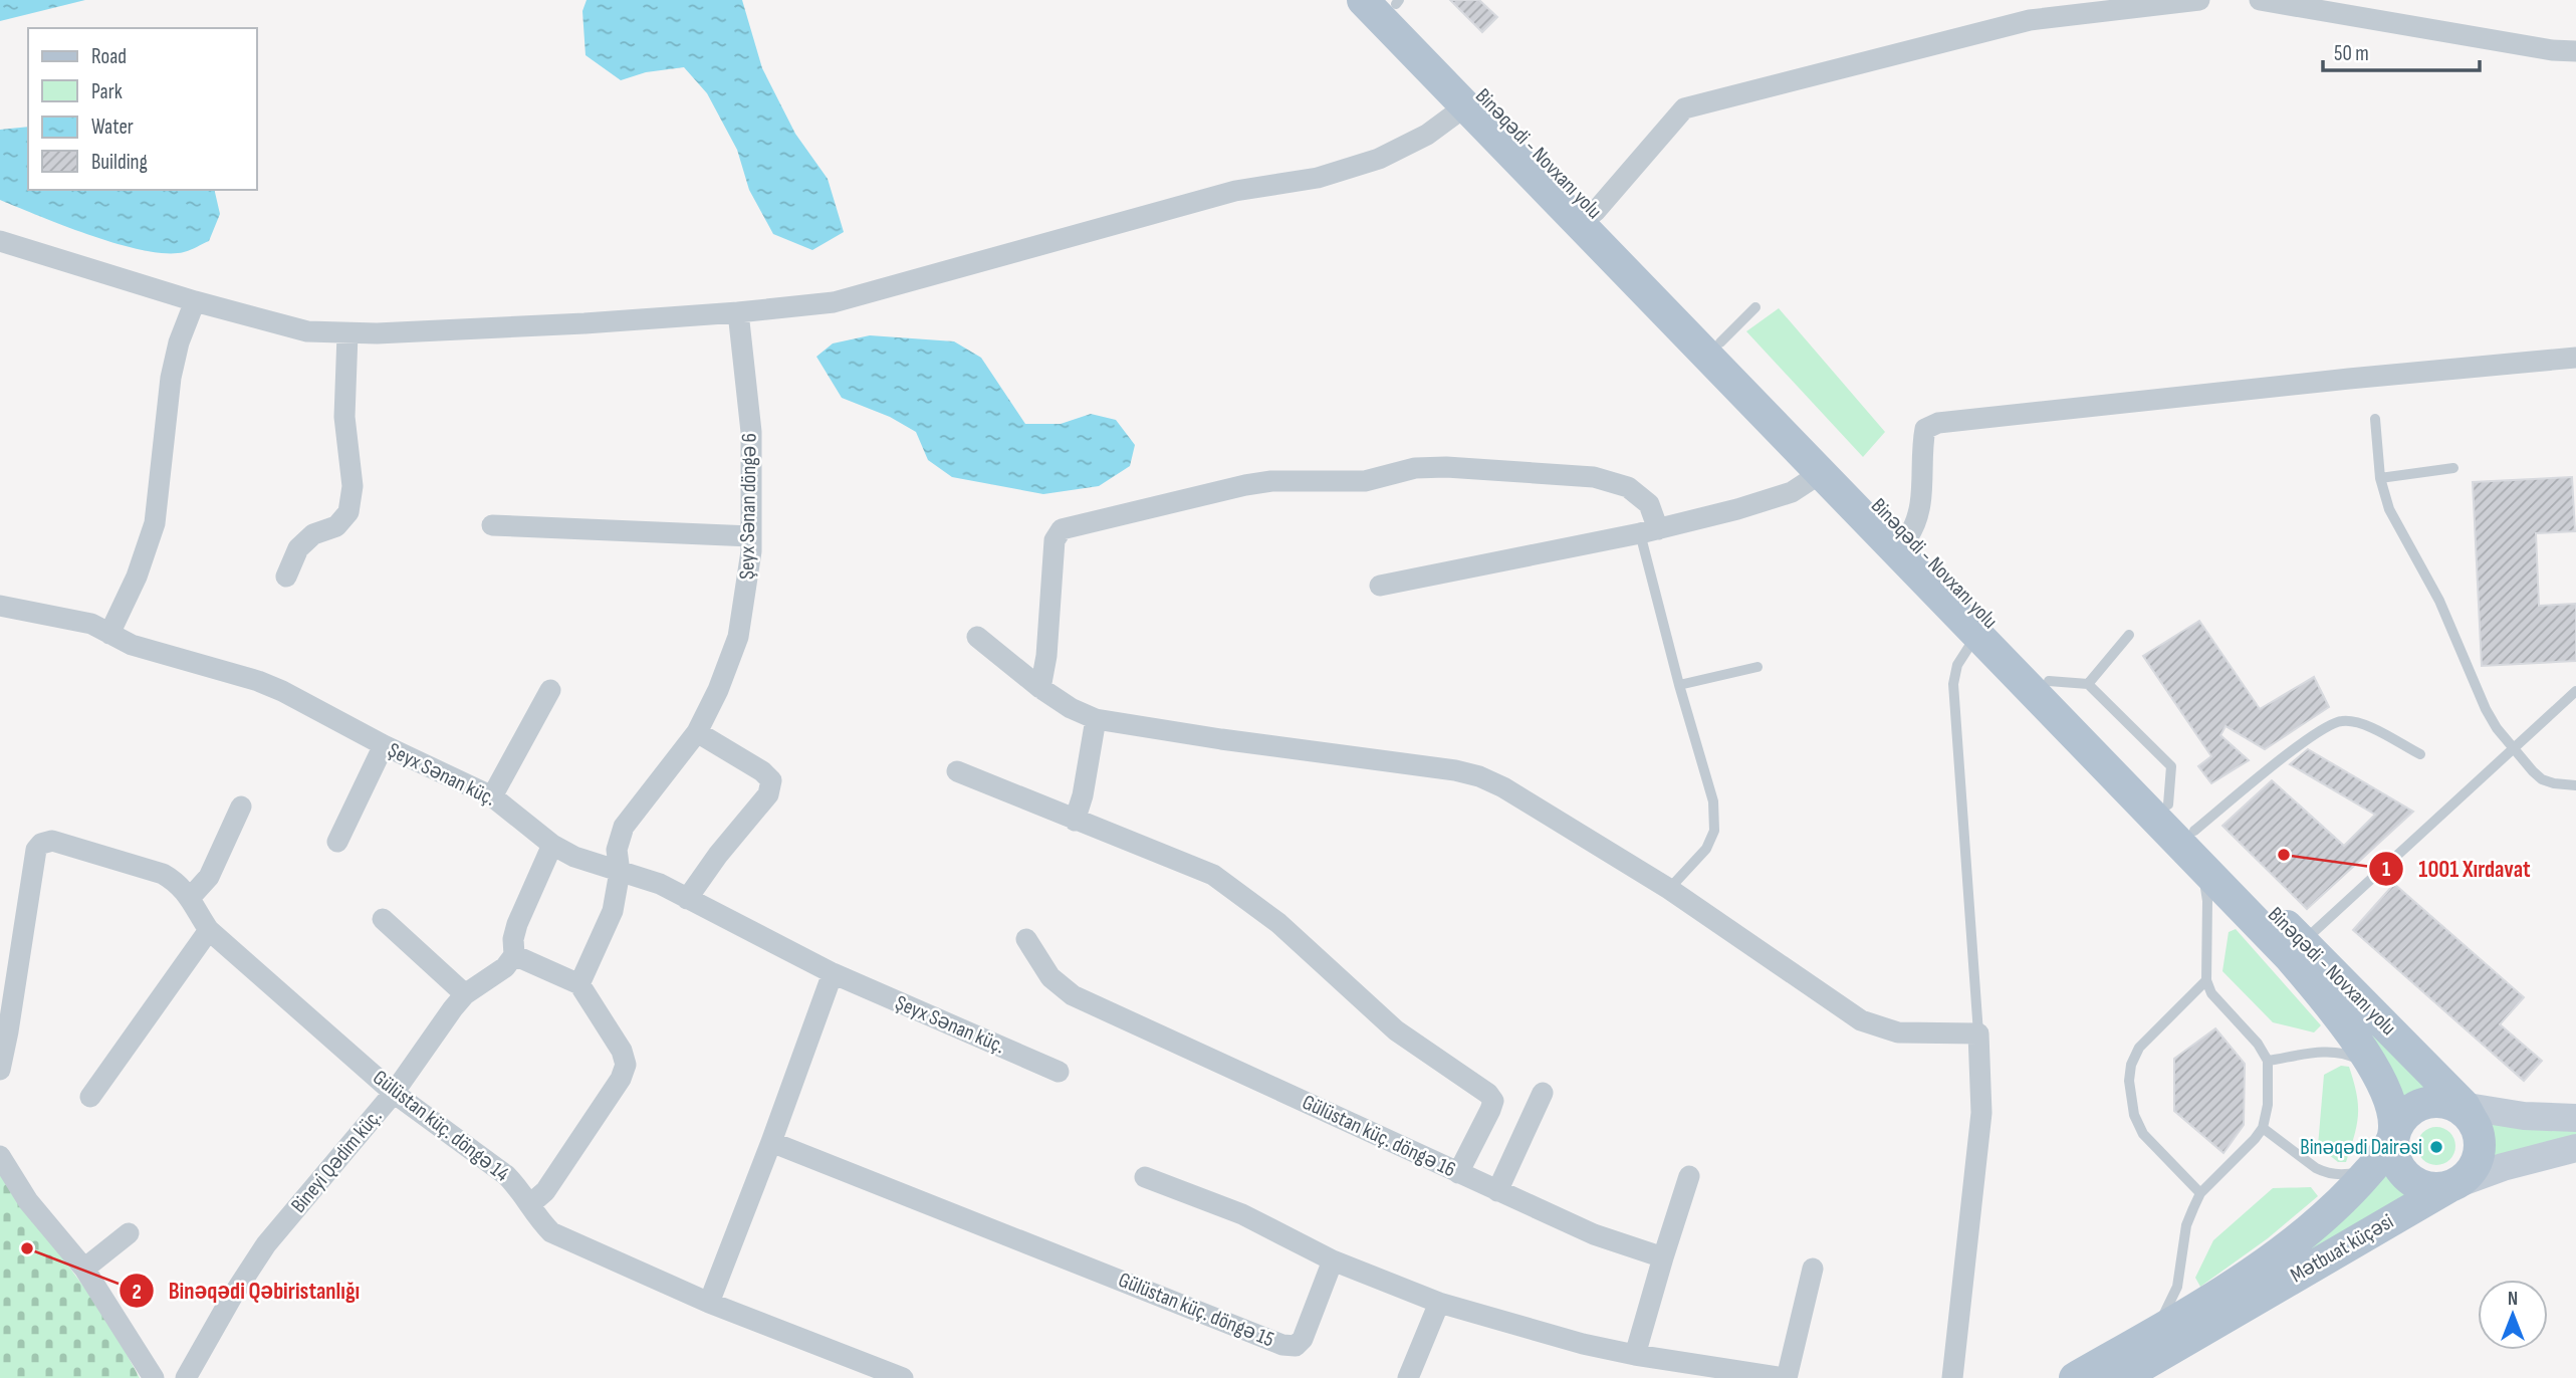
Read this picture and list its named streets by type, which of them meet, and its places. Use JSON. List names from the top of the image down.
{
  "streets": {
    "main road": ["Binəqədi - Novxanı yolu", "Mətbuat küçəsi"],
    "street": [
      "Şeyx Sənan döngə 6",
      "Şeyx Sənan küç.",
      "Gülüstan küç. döngə 14",
      "Gülüstan küç. döngə 16",
      "Bineyi Qədim küç.",
      "Gülüstan küç. döngə 15"
    ]
  },
  "crossings": [
    ["Binəqədi - Novxanı yolu", "Mətbuat küçəsi"],
    ["Şeyx Sənan döngə 6", "Şeyx Sənan küç."],
    ["Gülüstan küç. döngə 14", "Bineyi Qədim küç."]
  ],
  "places": ["1001 Xırdavat", "Binəqədi Dairəsi", "Binəqədi Qəbiristanlığı"],
  "legend": [
    "Road",
    "Park",
    "Water",
    "Building"
  ],
  "scale_bar": "50 m",
  "north": "top"
}
